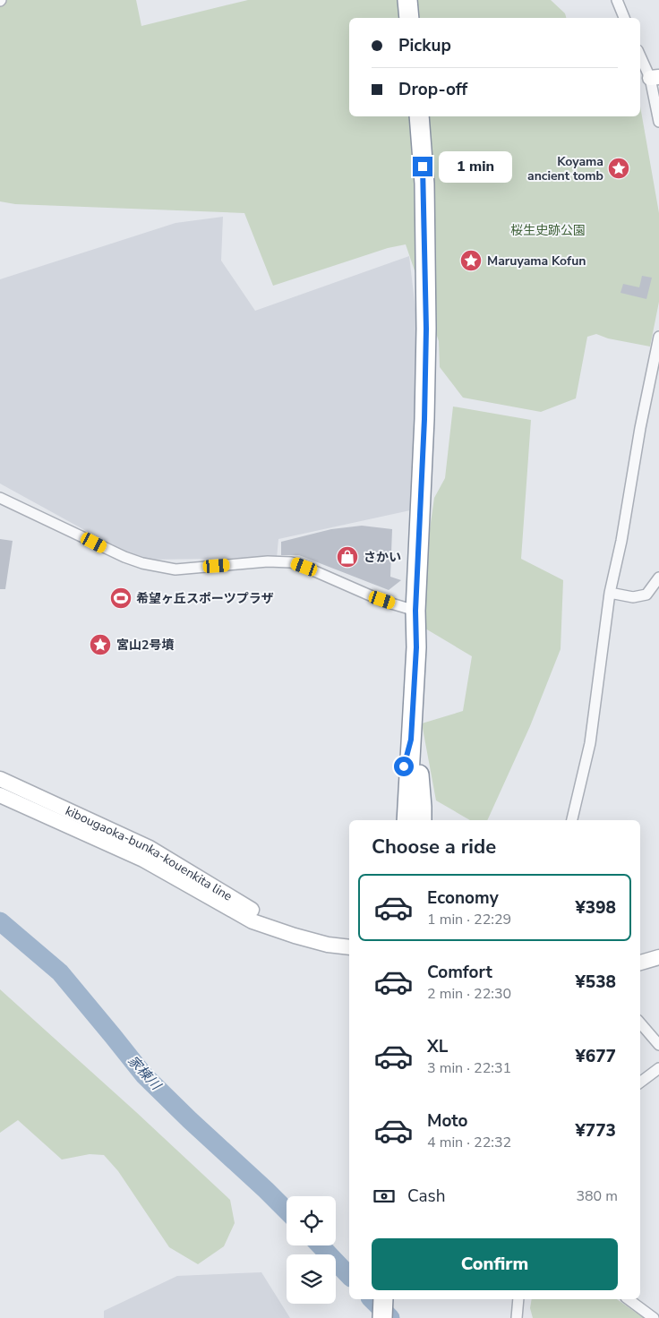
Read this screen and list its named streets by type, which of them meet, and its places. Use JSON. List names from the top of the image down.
{
  "streets": {
    "main road": ["kibougaoka-bunka-kouenkita line"]
  },
  "water": ["家棟川"],
  "parks": ["桜生史跡公園"],
  "places": {
    "place": ["Koyama ancient tomb", "Maruyama Kofun", "宮山2号墳"],
    "shop": ["さかい"],
    "sports": ["希望ヶ丘スポーツプラザ"]
  },
  "page": {
    "banner": ["Pickup", "Drop-off"],
    "bubble": "1 min",
    "heading": "Choose a ride",
    "list": [
      {
        "name": "Economy",
        "note": "1 min · 22:29",
        "value": "¥398"
      },
      {
        "name": "Comfort",
        "note": "2 min · 22:30",
        "value": "¥538"
      },
      {
        "name": "XL",
        "note": "3 min · 22:31",
        "value": "¥677"
      },
      {
        "name": "Moto",
        "note": "4 min · 22:32",
        "value": "¥773"
      }
    ],
    "pay": ["Cash", "380 m"],
    "buttons": "Confirm"
  }
}
